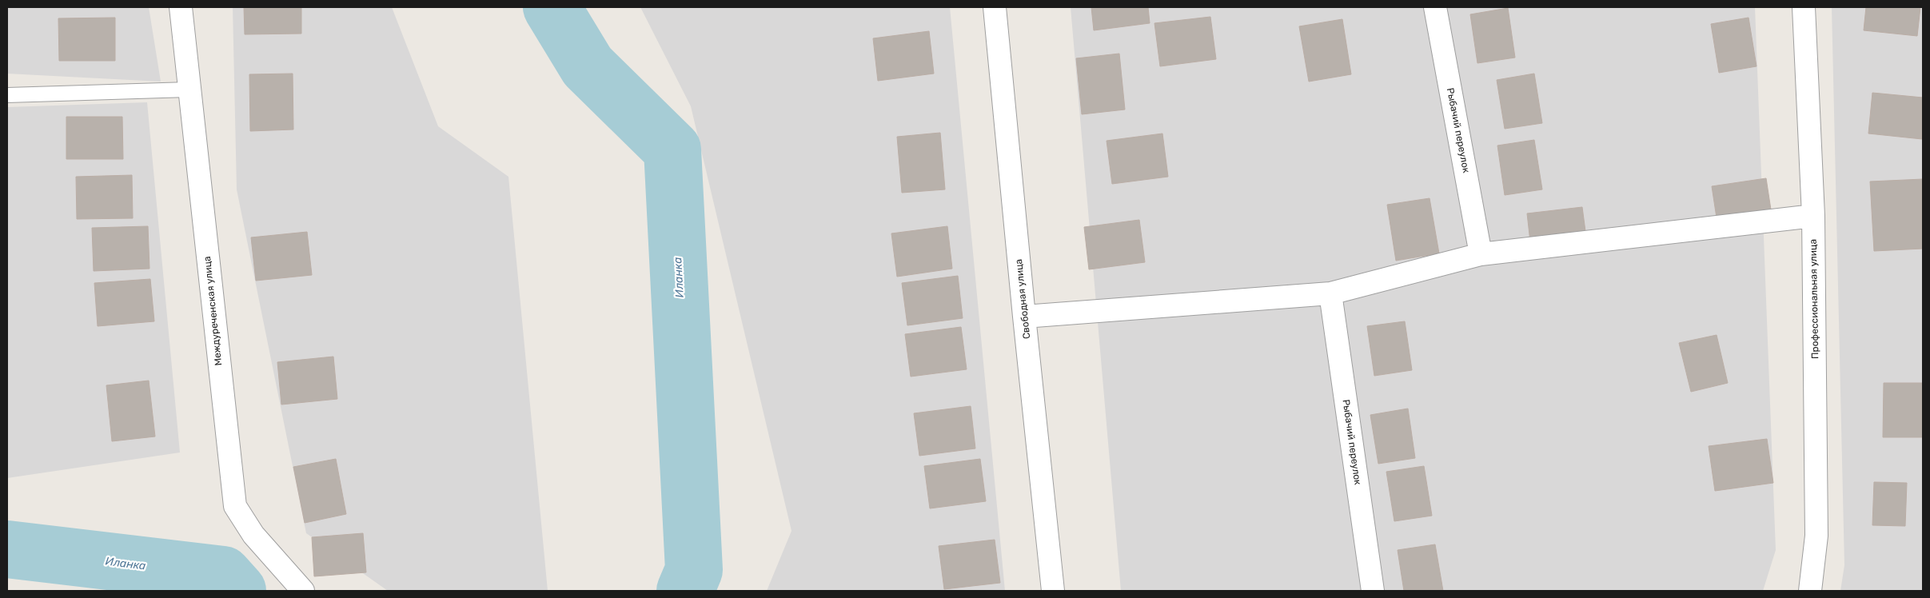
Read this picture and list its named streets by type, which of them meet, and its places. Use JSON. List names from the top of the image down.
{
  "streets": {
    "street": [
      "Рыбачий переулок",
      "Свободная улица",
      "Профессиональная улица",
      "Междуреченская улица"
    ]
  },
  "water": ["Иланка"]
}
